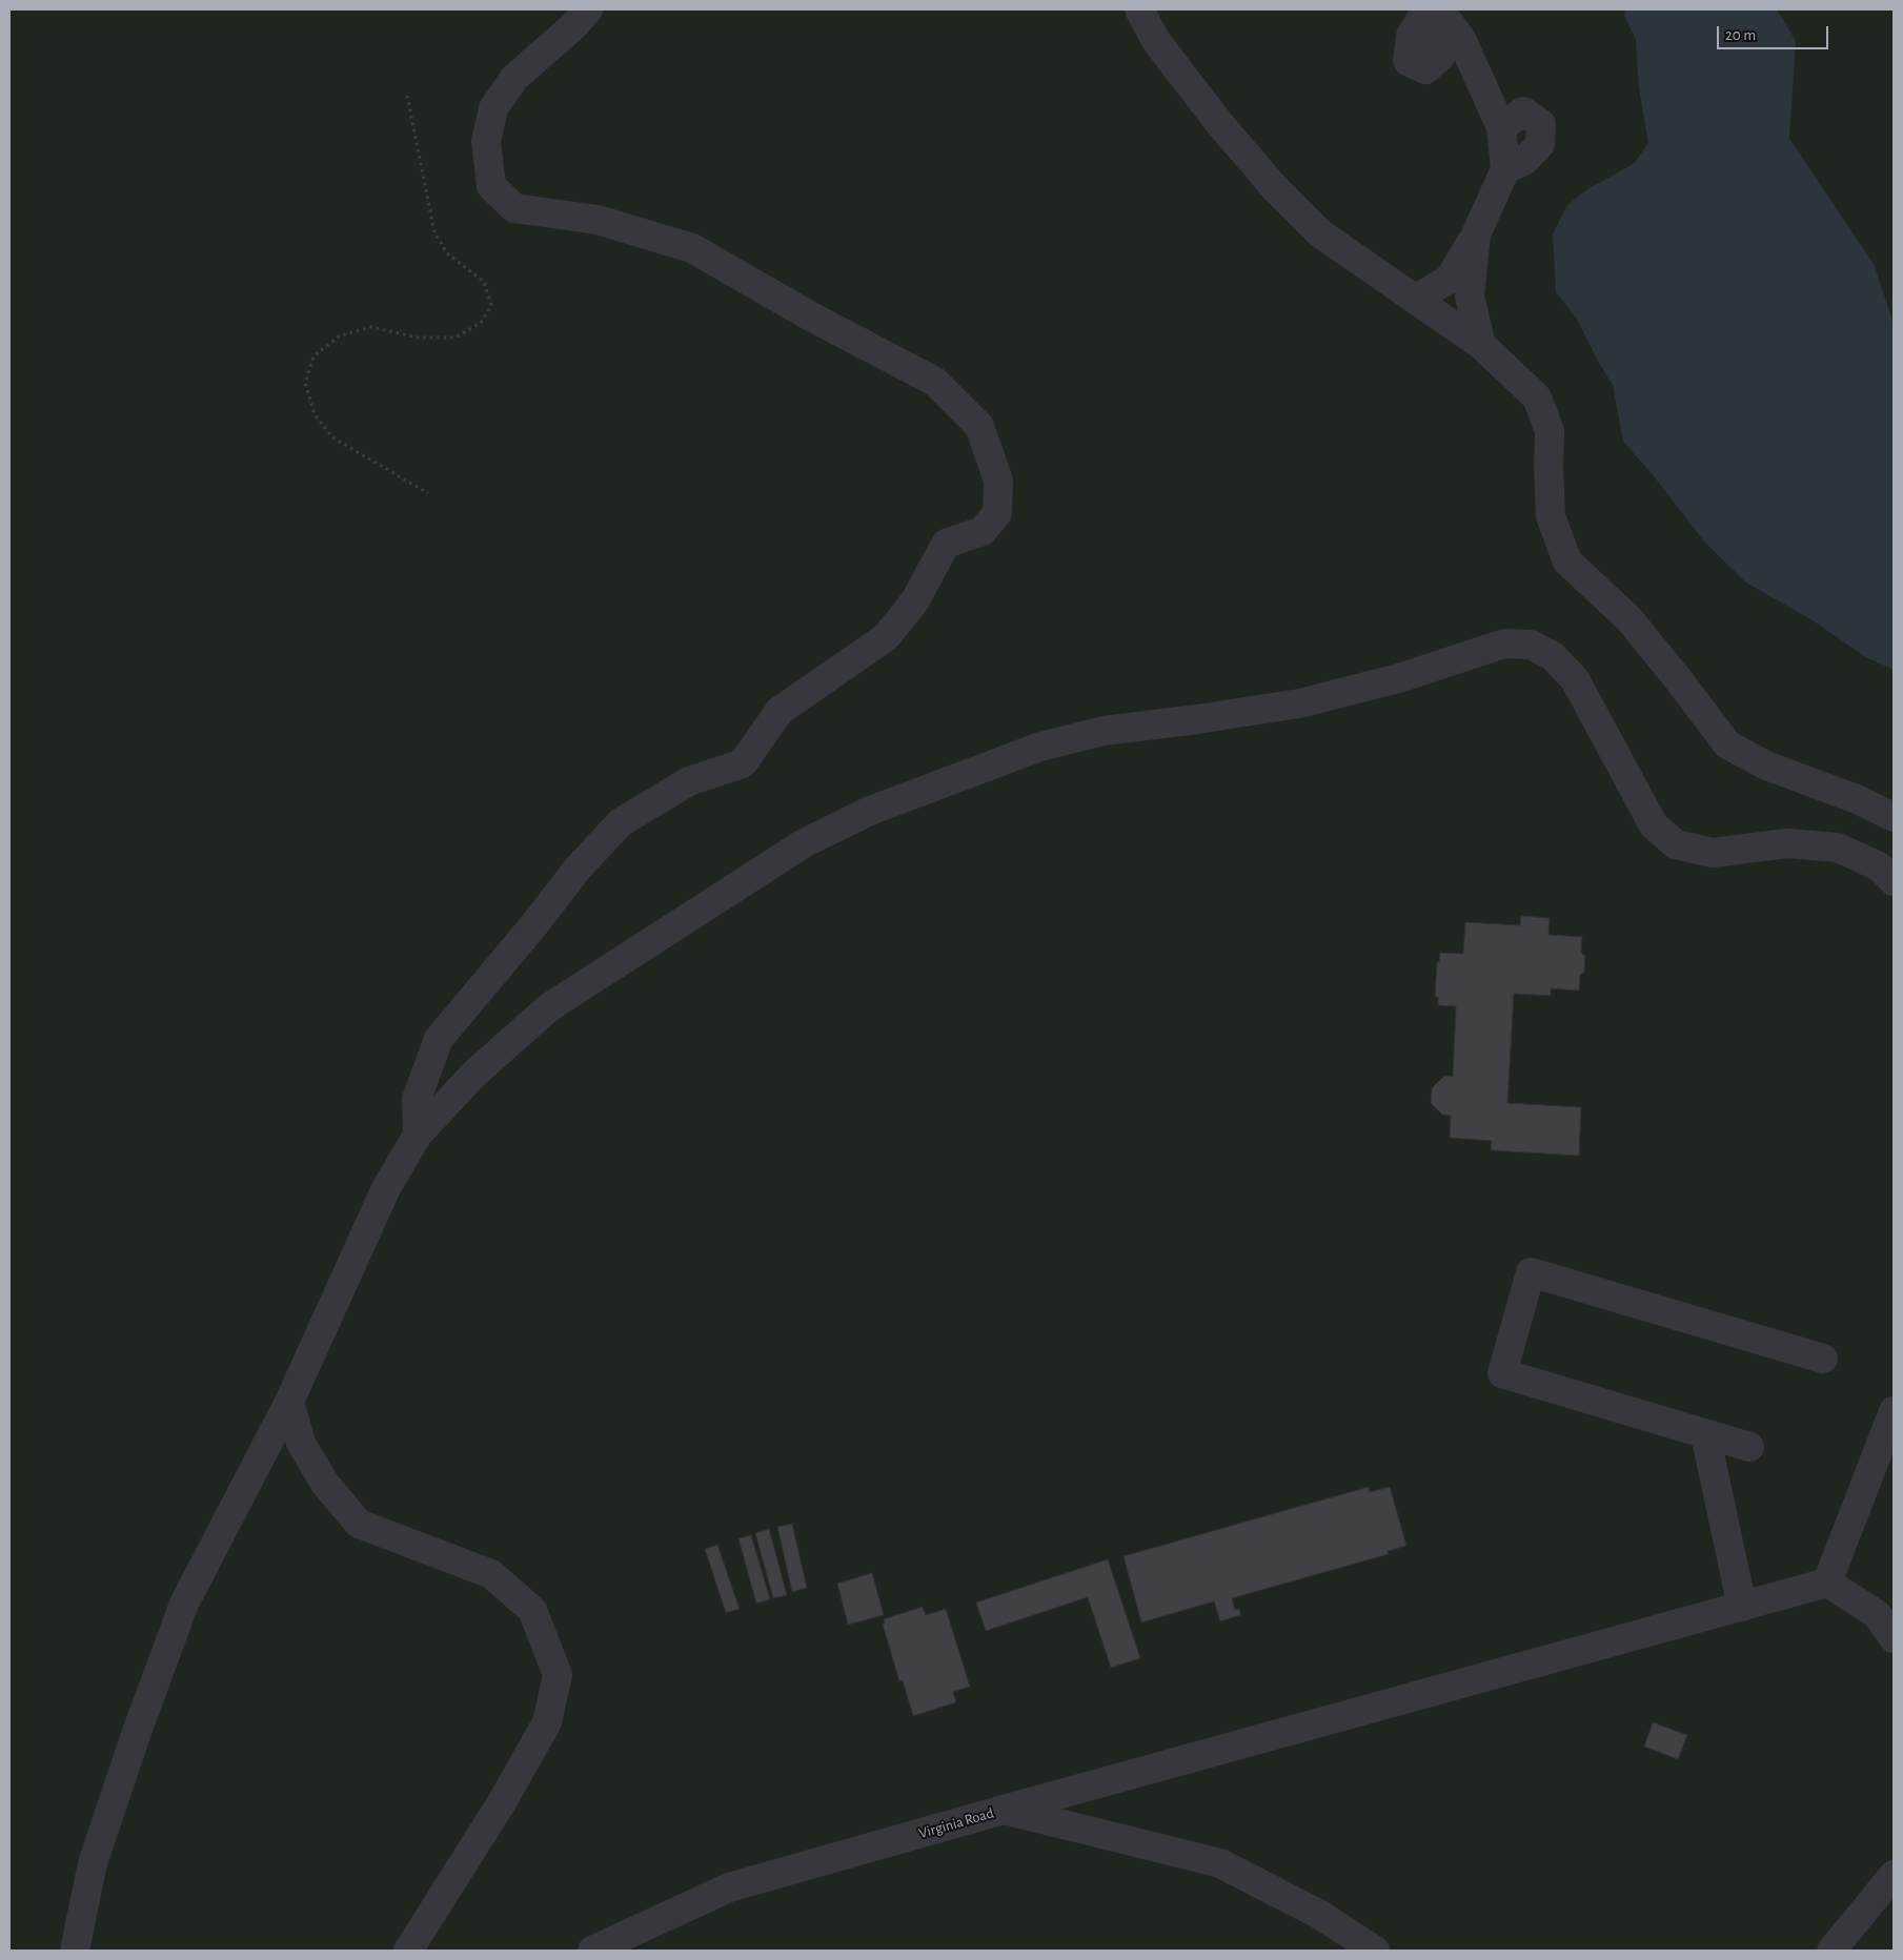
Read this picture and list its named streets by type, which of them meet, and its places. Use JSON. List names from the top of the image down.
{
  "streets": {
    "street": ["Virginia Road"]
  },
  "scale_bar": "20 m"
}
